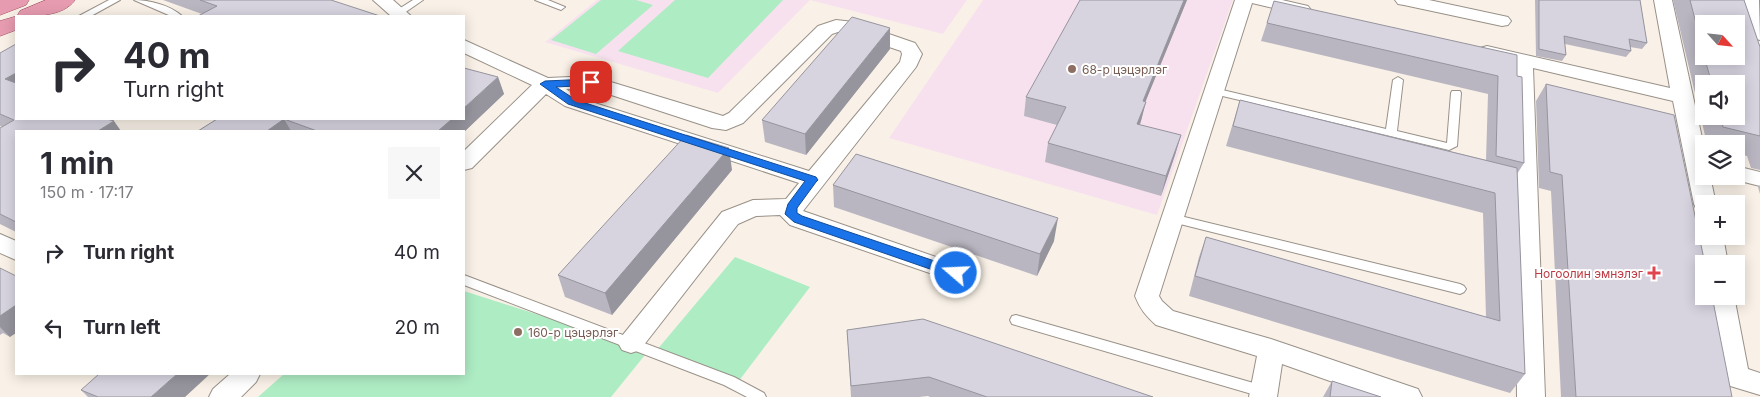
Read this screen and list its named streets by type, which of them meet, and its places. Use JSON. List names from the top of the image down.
{
  "places": {
    "other": ["68-р цэцэрлэг", "160-р цэцэрлэг"],
    "health": ["Ногоолин эмнэлэг"]
  },
  "north": "bottom right",
  "page": {
    "map_buttons": ["+", "−"],
    "turn": ["40 m", "Turn right"],
    "heading": ["1 min", "150 m · 17:17"],
    "list": [
      {
        "name": "Turn right",
        "value": "40 m"
      },
      {
        "name": "Turn left",
        "value": "20 m"
      }
    ]
  }
}
